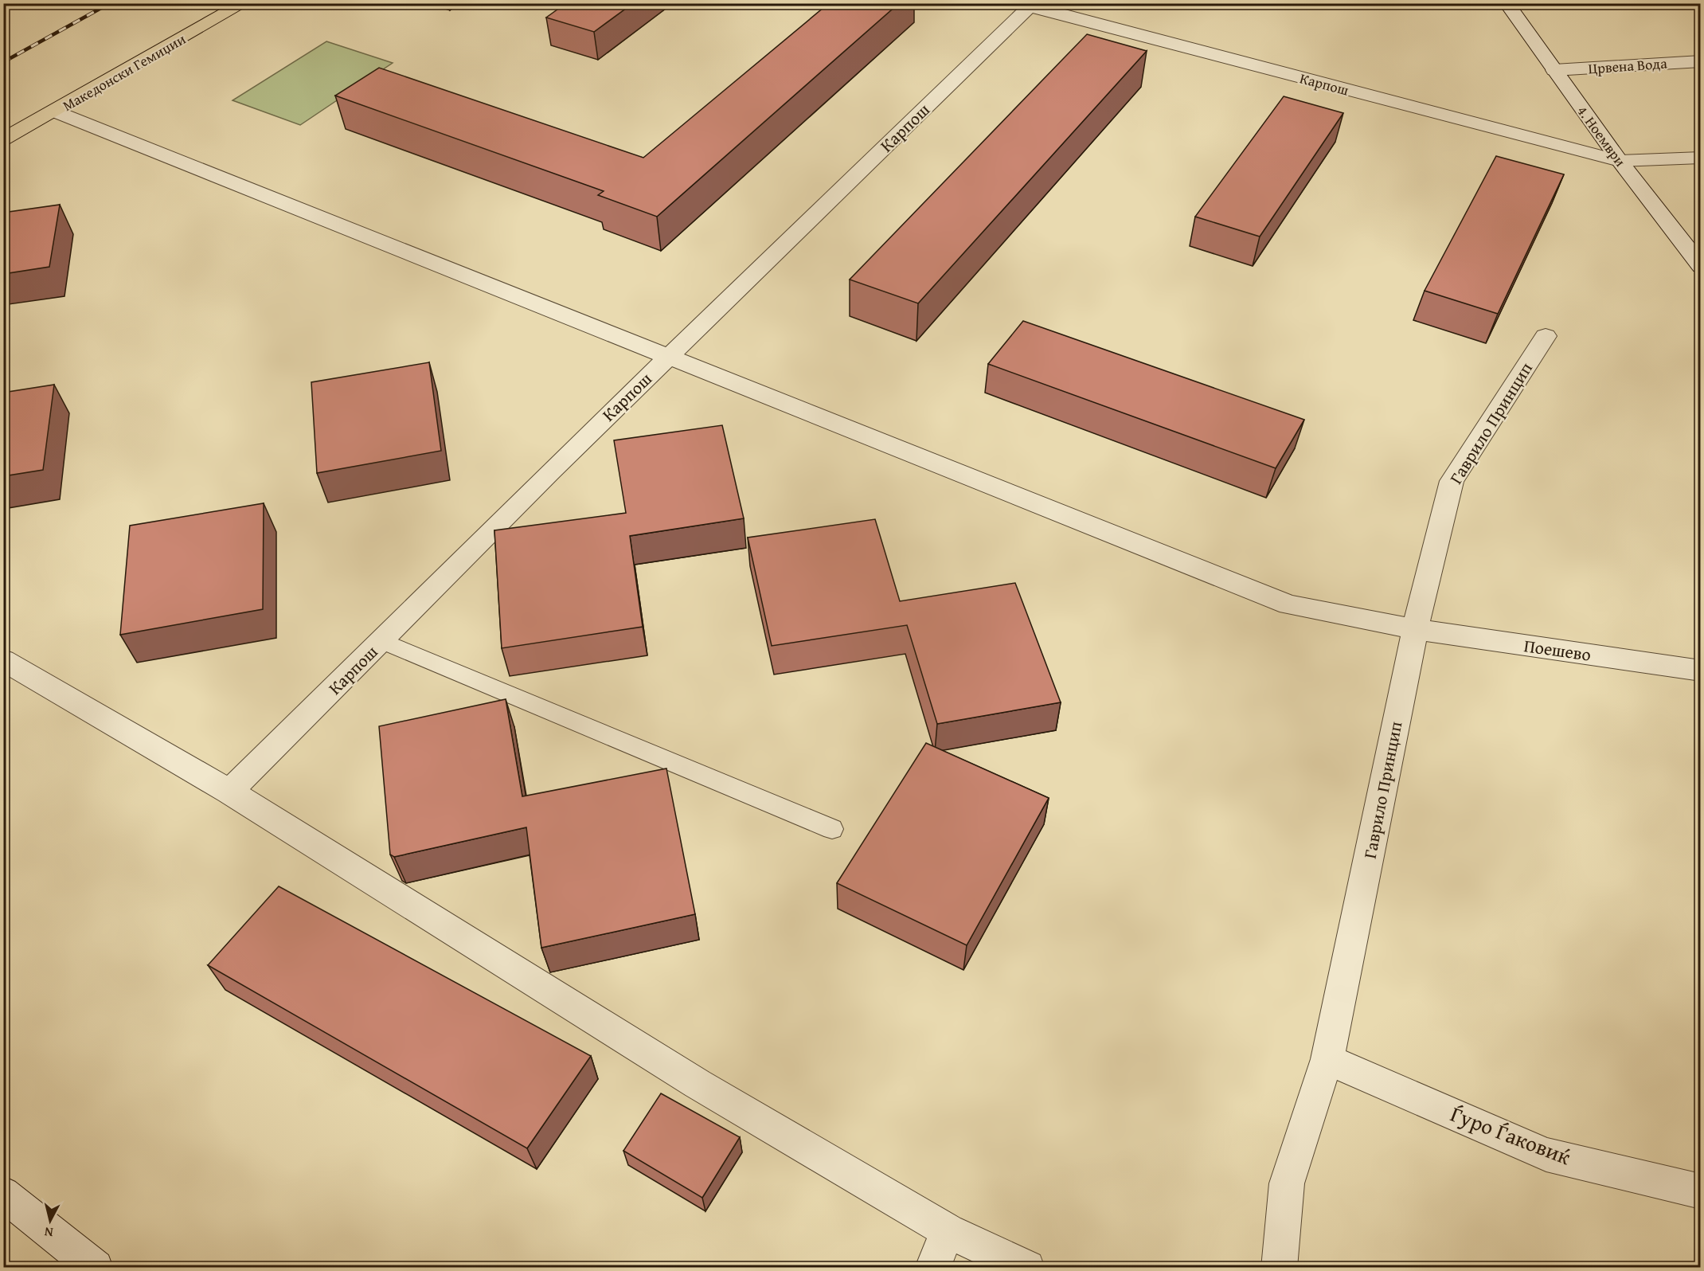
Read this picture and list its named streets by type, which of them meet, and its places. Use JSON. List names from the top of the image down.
{
  "streets": {
    "main road": ["Македонски Гемиџии"],
    "street": [
      "Црвена Вода",
      "Карпош",
      "4. Ноември",
      "Гаврило Принцип",
      "Поешево",
      "Ѓуро Ѓаковиќ"
    ]
  },
  "crossings": [
    ["Црвена Вода", "4. Ноември"],
    ["Македонски Гемиџии", "Поешево"],
    ["Карпош", "4. Ноември"],
    ["Карпош", "Поешево"],
    ["Гаврило Принцип", "Поешево"],
    ["Гаврило Принцип", "Ѓуро Ѓаковиќ"]
  ],
  "north": "bottom"
}
